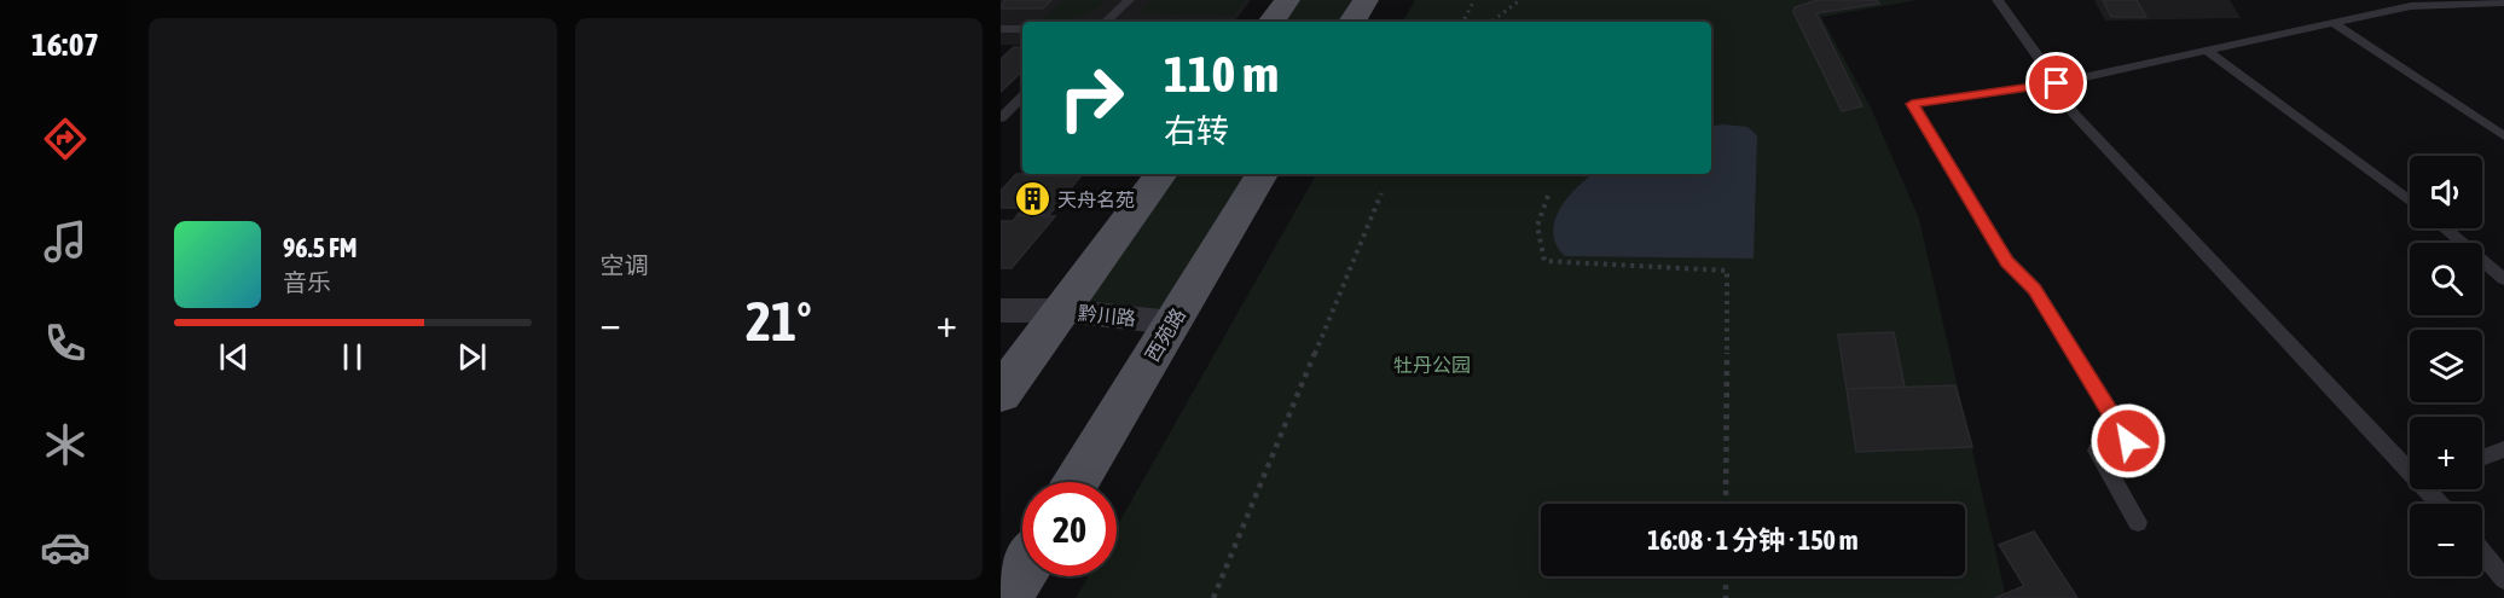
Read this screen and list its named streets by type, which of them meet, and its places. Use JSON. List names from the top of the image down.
{
  "streets": {
    "main road": ["西苑路"],
    "street": ["黔川路"]
  },
  "crossings": [
    ["黔川路", "西苑路"]
  ],
  "parks": ["牡丹公园"],
  "places": {
    "building": ["天舟名苑"]
  },
  "page": {
    "tabs": "16:07",
    "tile": "空调",
    "turn": ["110 m", "右转"],
    "map_buttons": ["+", "−"],
    "song": ["96.5 FM", "音乐"],
    "heat": ["−", "21°", "+"],
    "limit": "20",
    "trip": "16:08 · 1 分钟 · 150 m"
  }
}
